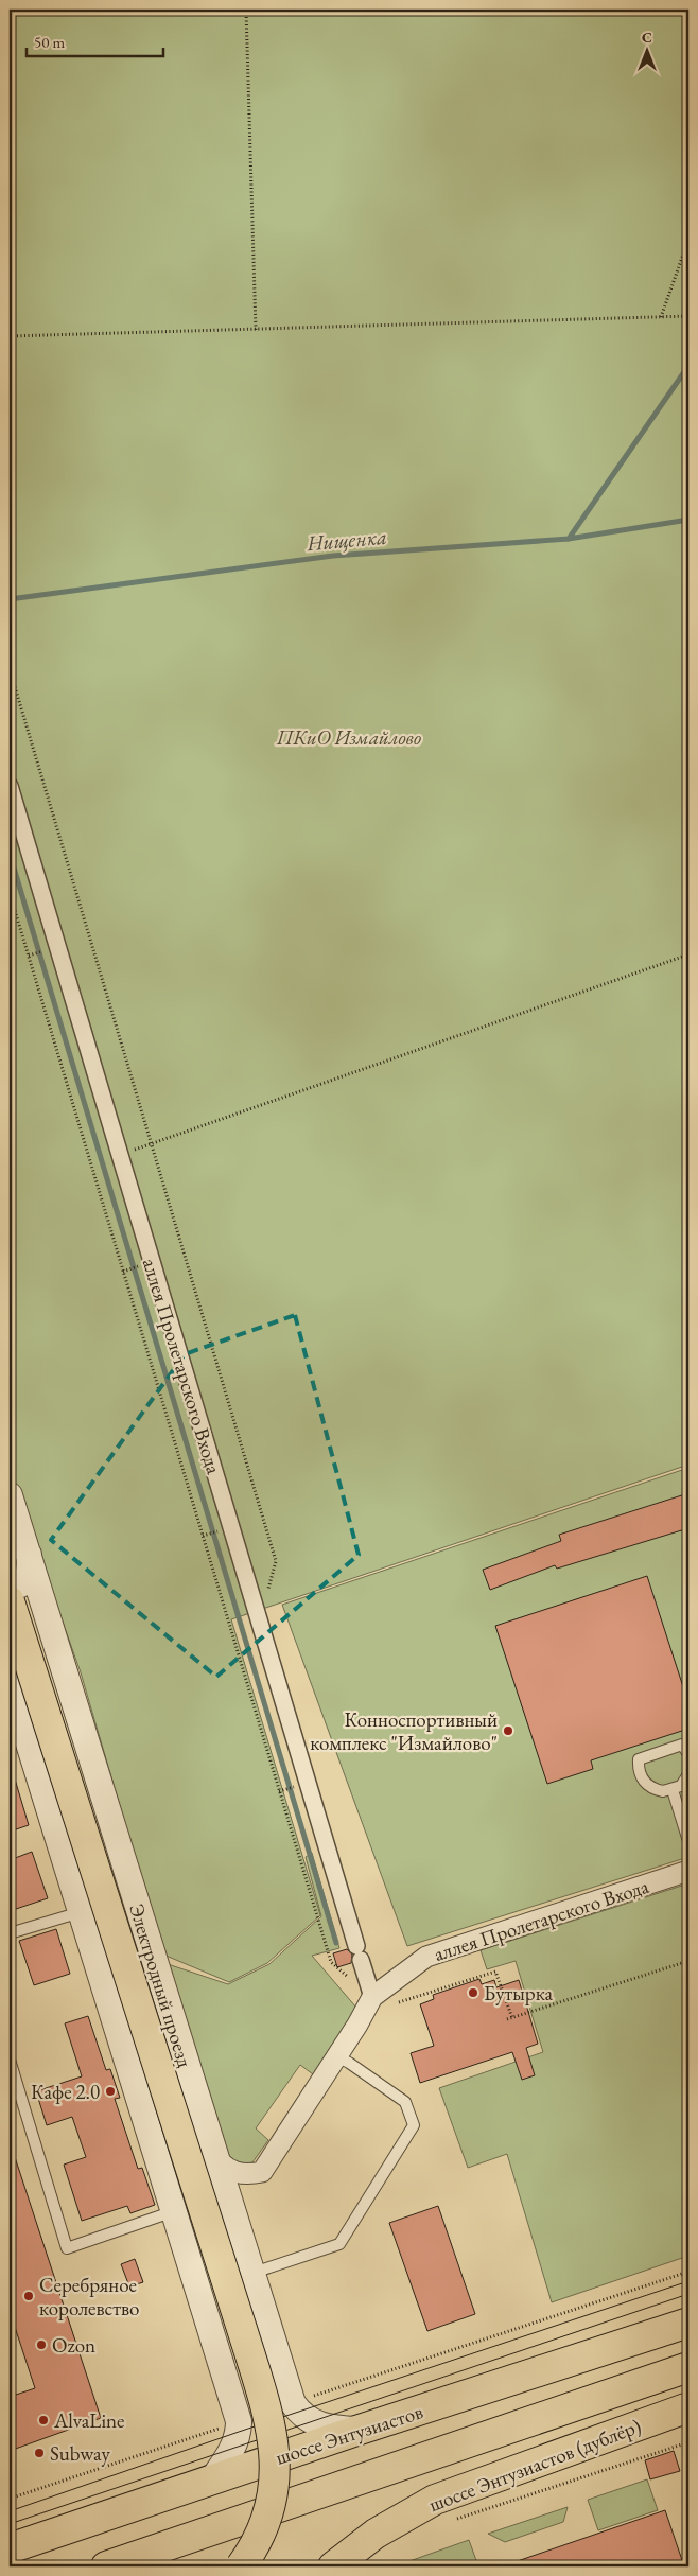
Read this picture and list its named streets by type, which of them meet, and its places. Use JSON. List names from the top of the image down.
{
  "streets": {
    "main road": ["шоссе Энтузиастов", "шоссе Энтузиастов (дублёр)"],
    "street": ["аллея Пролетарского Входа", "Электродный проезд"]
  },
  "crossings": [
    ["аллея Пролетарского Входа", "Электродный проезд"],
    ["Электродный проезд", "шоссе Энтузиастов"]
  ],
  "water": ["Нищенка"],
  "parks": ["ПКиО Измайлово"],
  "places": [
    "Конноспортивный комплекс \"Измайлово\"",
    "Бутырка",
    "Кафе 2.0",
    "Серебряное королевство",
    "Ozon",
    "AlvaLine",
    "Subway"
  ],
  "scale_bar": "50 m",
  "north": "top"
}
